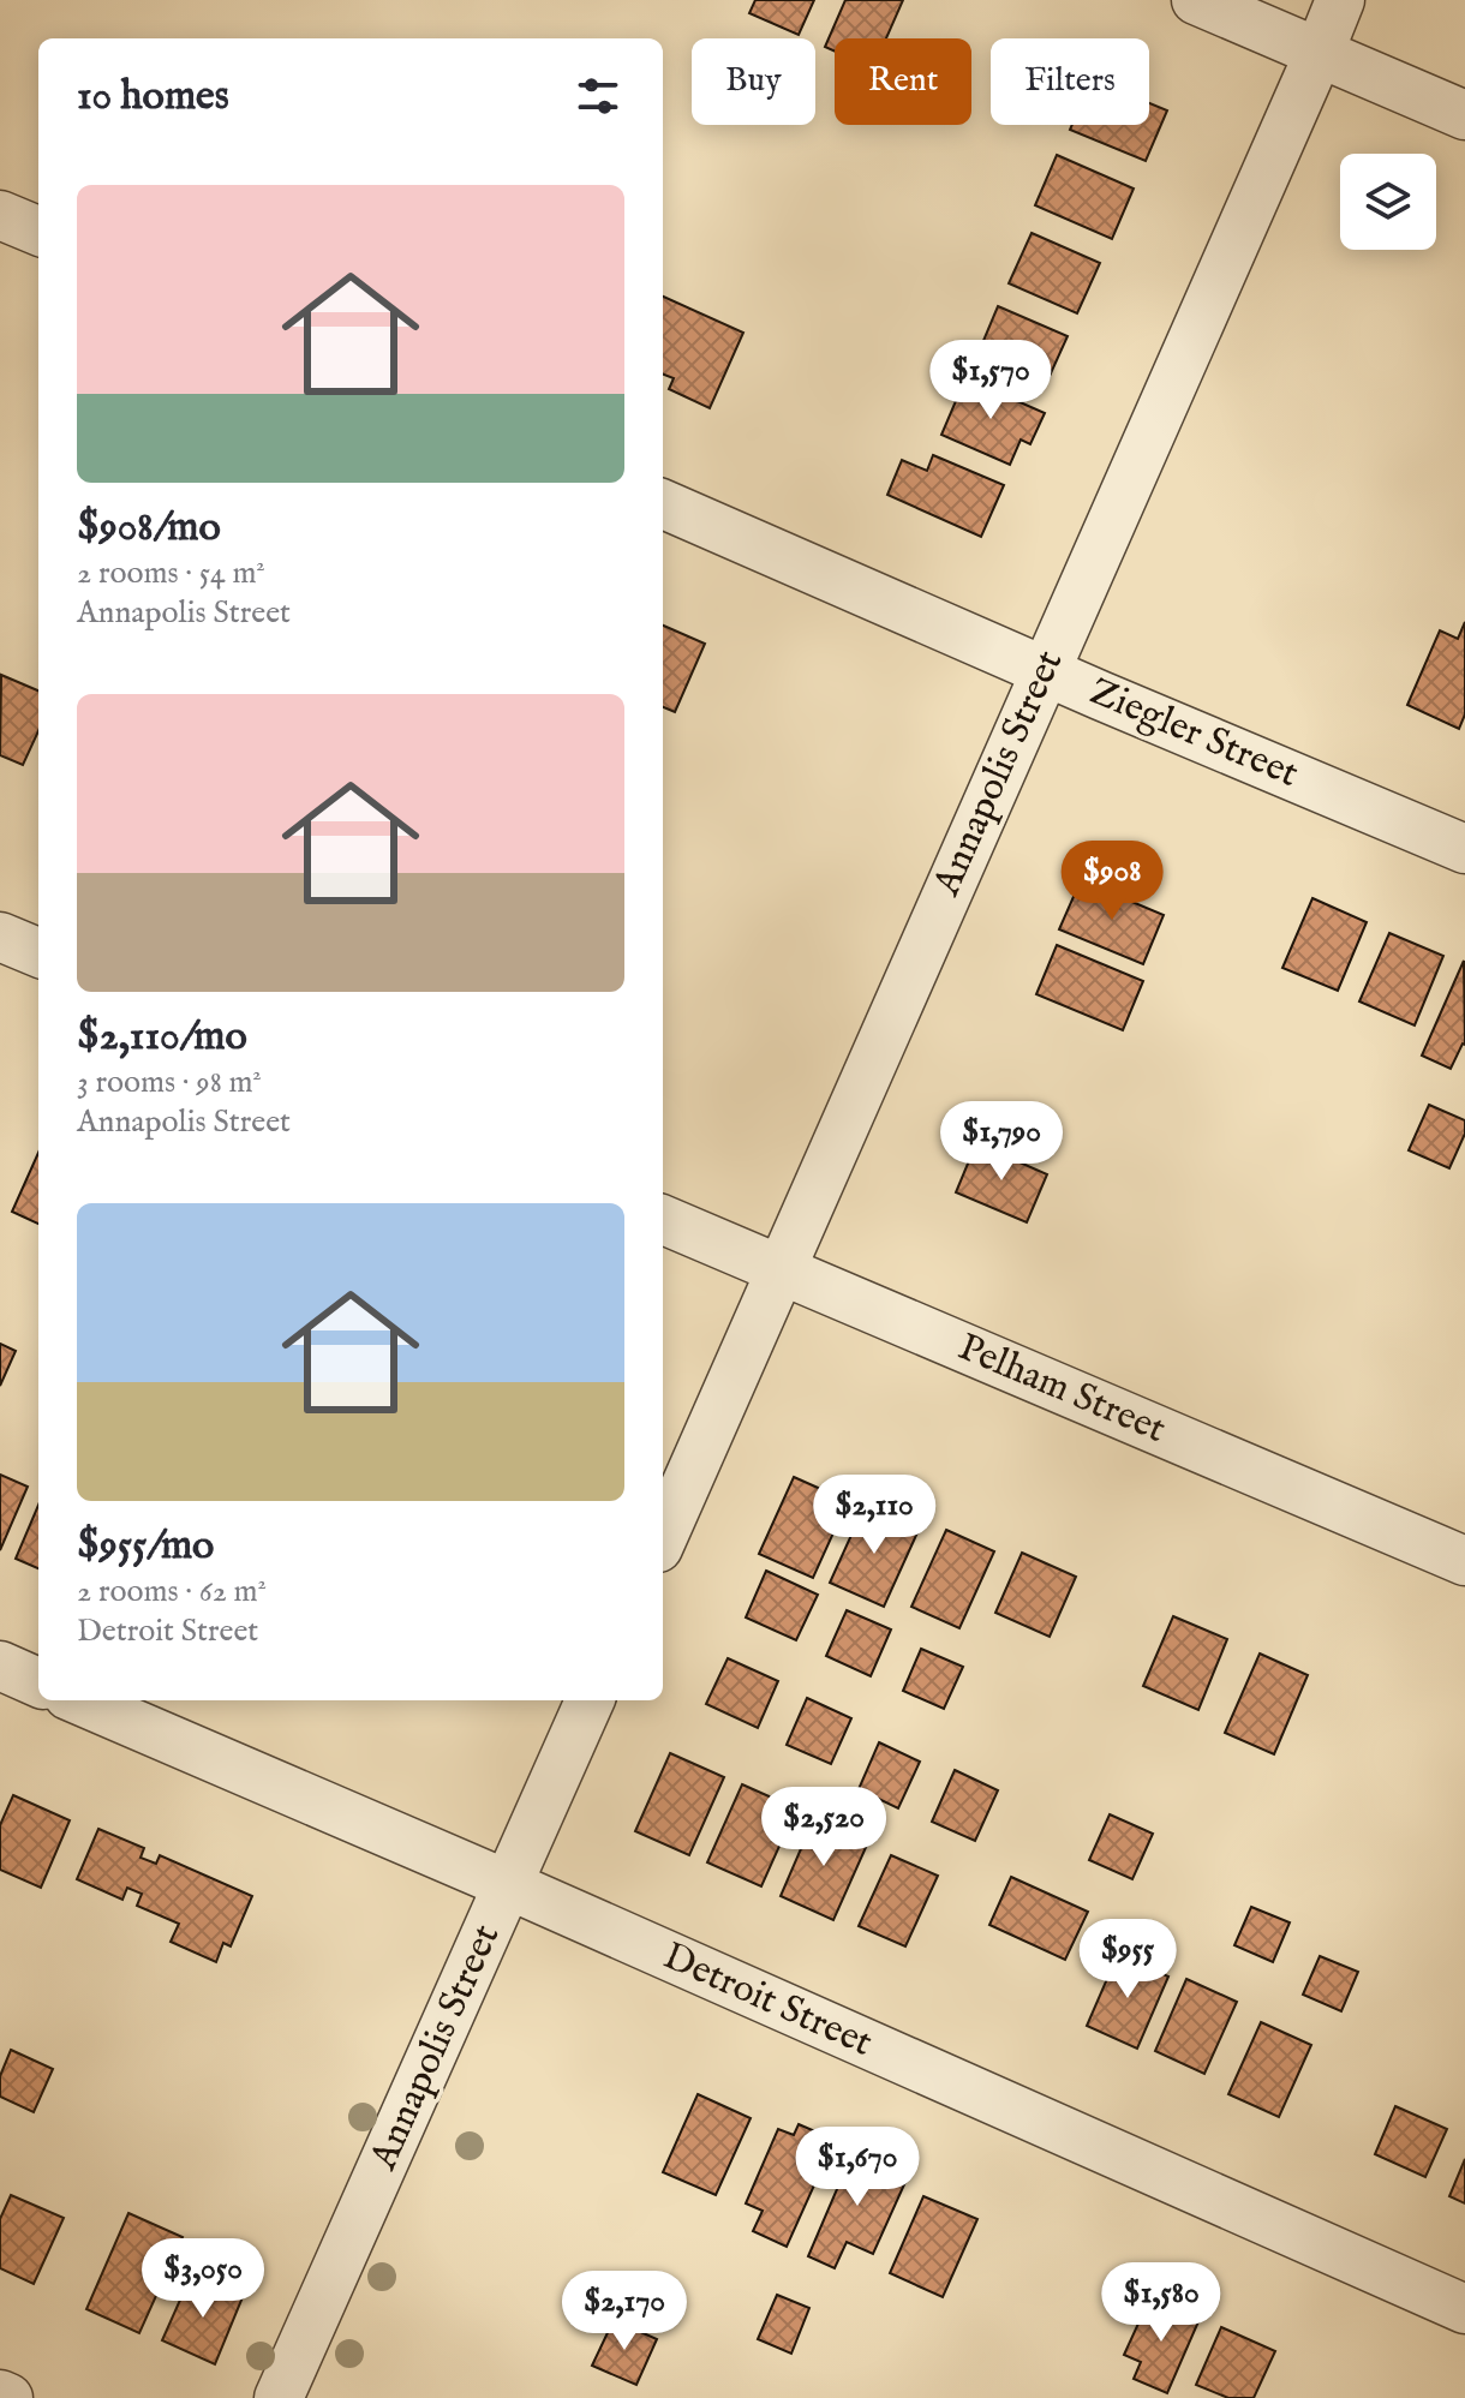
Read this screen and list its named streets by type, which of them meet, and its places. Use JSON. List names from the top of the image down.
{
  "streets": {
    "street": [
      "Ziegler Street",
      "Annapolis Street",
      "Pelham Street",
      "Detroit Street"
    ]
  },
  "crossings": [
    ["Ziegler Street", "Annapolis Street"],
    ["Annapolis Street", "Pelham Street"],
    ["Annapolis Street", "Detroit Street"]
  ],
  "page": {
    "chip": ["Buy", "Rent", "Filters"],
    "heading": "10 homes",
    "list": [
      {
        "name": "$908/mo",
        "note": "2 rooms · 54 m² · Annapolis Street"
      },
      {
        "name": "$2,110/mo",
        "note": "3 rooms · 98 m² · Annapolis Street"
      },
      {
        "name": "$955/mo",
        "note": "2 rooms · 62 m² · Detroit Street"
      }
    ],
    "price": [
      "$1,570",
      "$908",
      "$1,790",
      "$2,110",
      "$2,520",
      "$955",
      "$1,670",
      "$3,050",
      "$1,580",
      "$2,170"
    ]
  }
}
